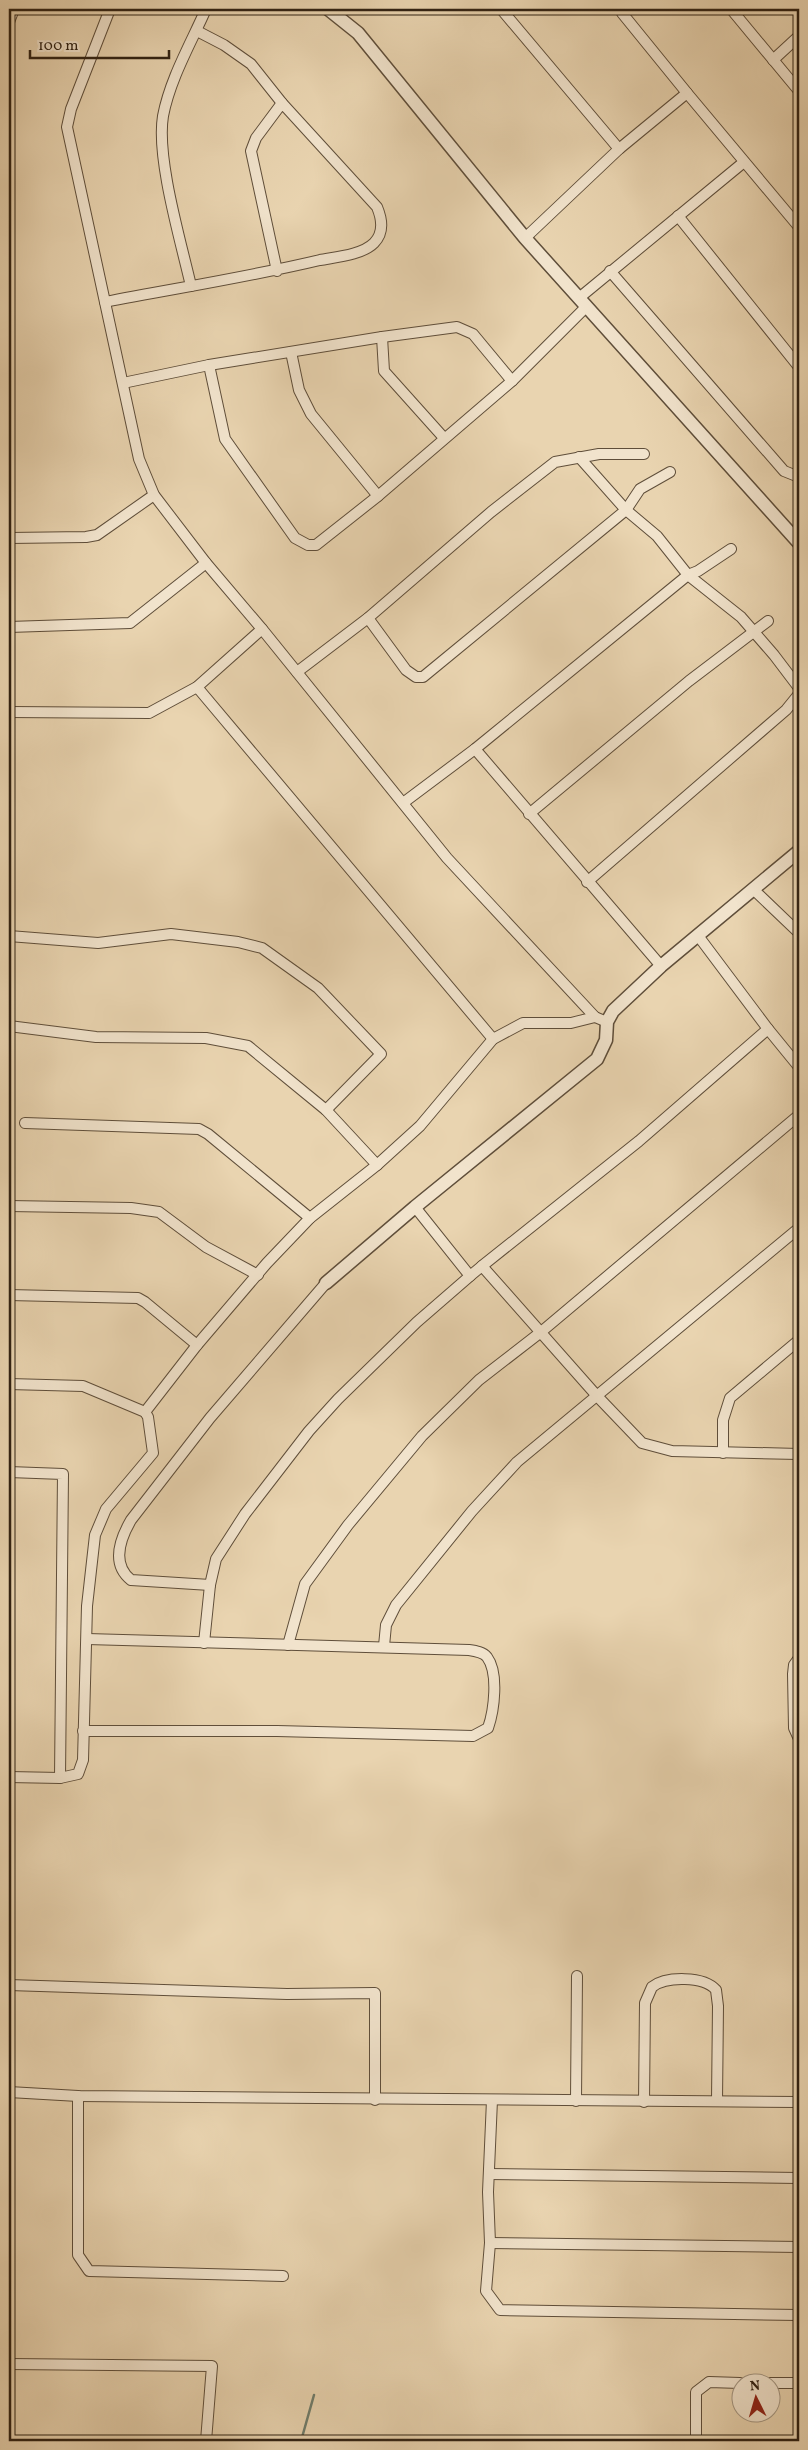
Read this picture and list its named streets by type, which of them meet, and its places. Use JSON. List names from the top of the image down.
{
  "scale_bar": "100 m",
  "north": "top"
}
